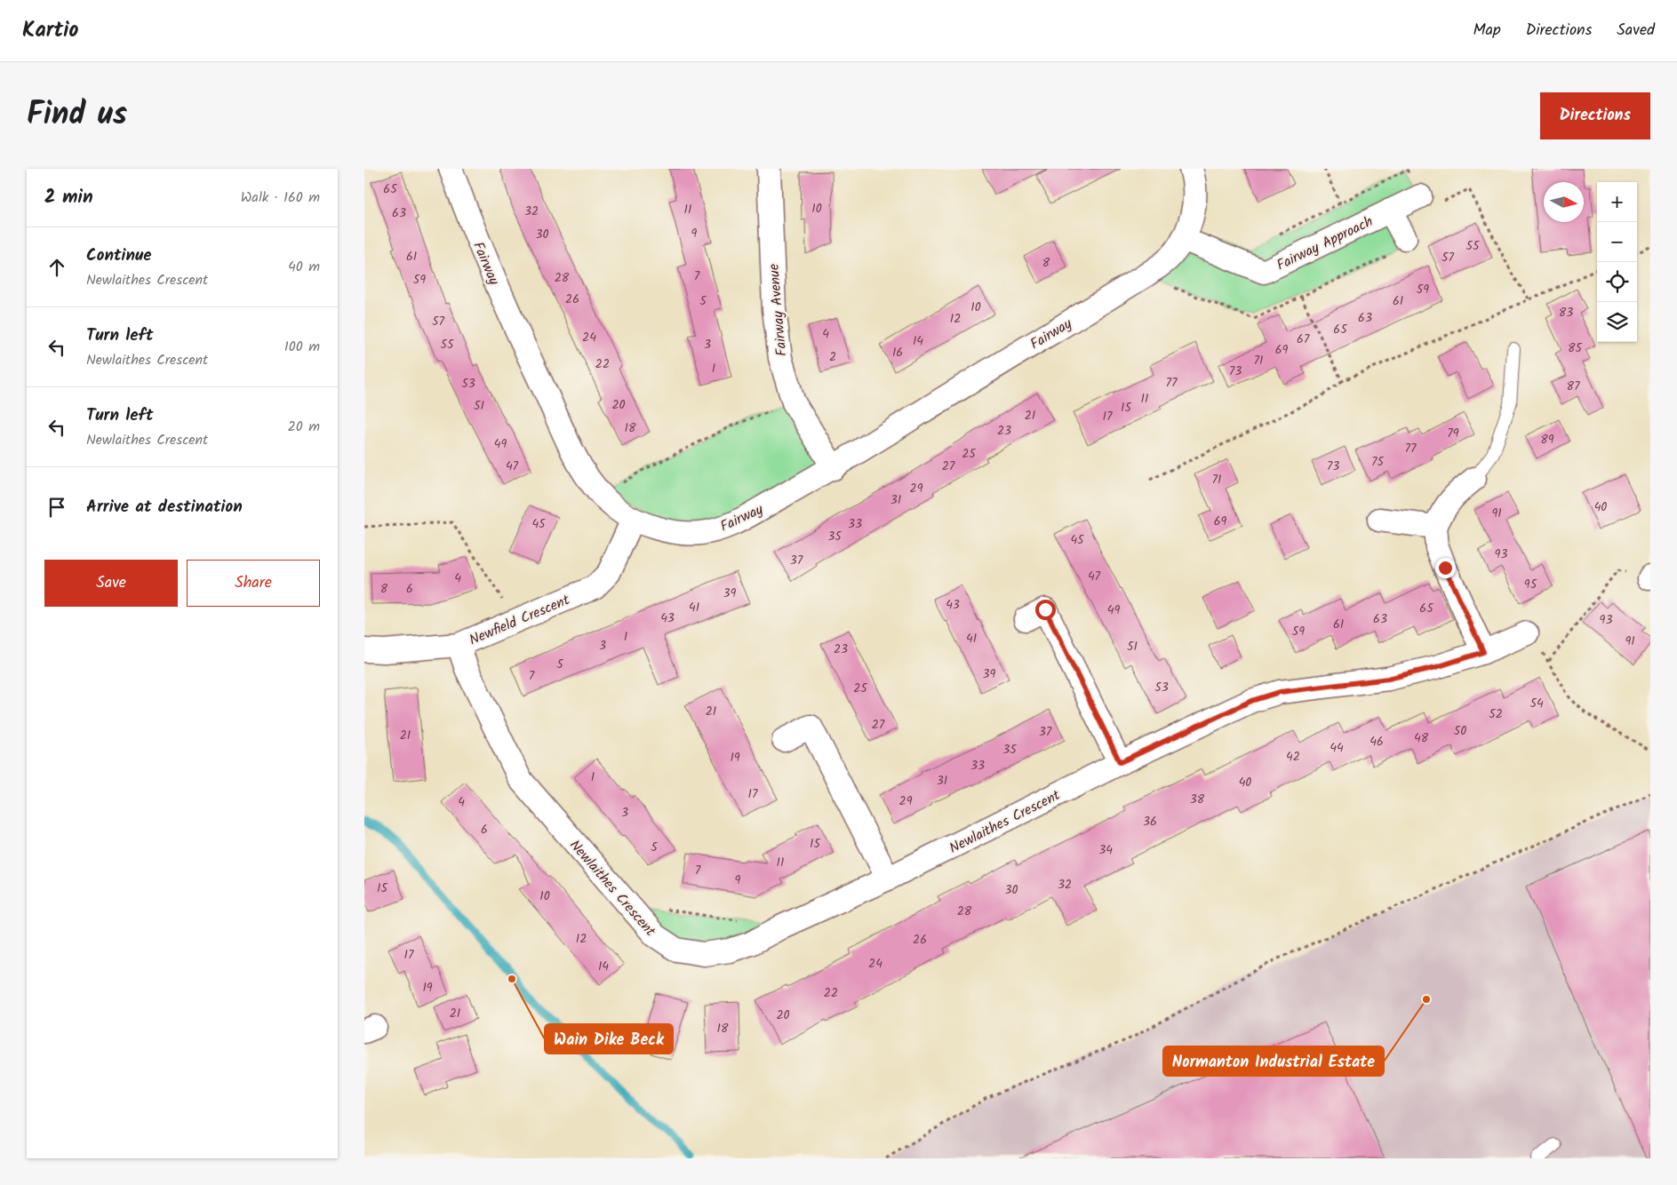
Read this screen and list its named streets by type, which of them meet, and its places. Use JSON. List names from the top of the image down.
{
  "streets": {
    "street": [
      "Fairway Approach",
      "Fairway",
      "Fairway Avenue",
      "Newfield Crescent",
      "Newlaithes Crescent"
    ]
  },
  "crossings": [
    ["Fairway Approach", "Fairway"],
    ["Fairway", "Fairway Avenue"],
    ["Fairway", "Newfield Crescent"],
    ["Newfield Crescent", "Newlaithes Crescent"]
  ],
  "places": ["Wain Dike Beck", "Normanton Industrial Estate"],
  "house_numbers": [
    "65",
    "10",
    "11",
    "32",
    "63",
    "9",
    "30",
    "55",
    "61",
    "57",
    "8",
    "7",
    "28",
    "59",
    "59",
    "26",
    "5",
    "61",
    "10",
    "83",
    "63",
    "12",
    "57",
    "65",
    "4",
    "24",
    "67",
    "14",
    "55",
    "3",
    "85",
    "69",
    "16",
    "2",
    "71",
    "22",
    "1",
    "73",
    "77",
    "53",
    "87",
    "11",
    "20",
    "51",
    "15",
    "21",
    "17",
    "18",
    "23",
    "79",
    "89",
    "49",
    "77",
    "25",
    "75",
    "47",
    "27",
    "73",
    "71",
    "29",
    "31",
    "40",
    "91",
    "69",
    "45",
    "33",
    "35",
    "45",
    "93",
    "37",
    "47",
    "4",
    "95",
    "8",
    "6",
    "39",
    "43",
    "41",
    "65",
    "49",
    "43",
    "63",
    "93",
    "61",
    "59",
    "1",
    "41",
    "91",
    "3",
    "51",
    "23",
    "5",
    "39",
    "7",
    "53",
    "25",
    "54",
    "21",
    "52",
    "27",
    "50",
    "37",
    "21",
    "48",
    "46",
    "44",
    "35",
    "42",
    "19",
    "33",
    "1",
    "31",
    "40",
    "17",
    "38",
    "29",
    "4",
    "3",
    "36",
    "6",
    "15",
    "5",
    "34",
    "11",
    "7",
    "9",
    "32",
    "15",
    "30",
    "10",
    "28",
    "12",
    "26",
    "17",
    "24",
    "14",
    "19",
    "22",
    "21",
    "20",
    "18"
  ],
  "north": "right",
  "page": {
    "header": "Kartio",
    "nav": ["Map", "Directions", "Saved"],
    "title": "Find us",
    "buttons": [
      "Directions",
      ["Save", "Share"]
    ],
    "heading": ["2 min", "Walk · 160 m"],
    "map_buttons": ["+", "−"],
    "list": [
      ["Continue", "Newlaithes Crescent", "40 m"],
      ["Turn left", "Newlaithes Crescent", "100 m"],
      ["Turn left", "Newlaithes Crescent", "20 m"],
      "Arrive at destination"
    ]
  }
}
